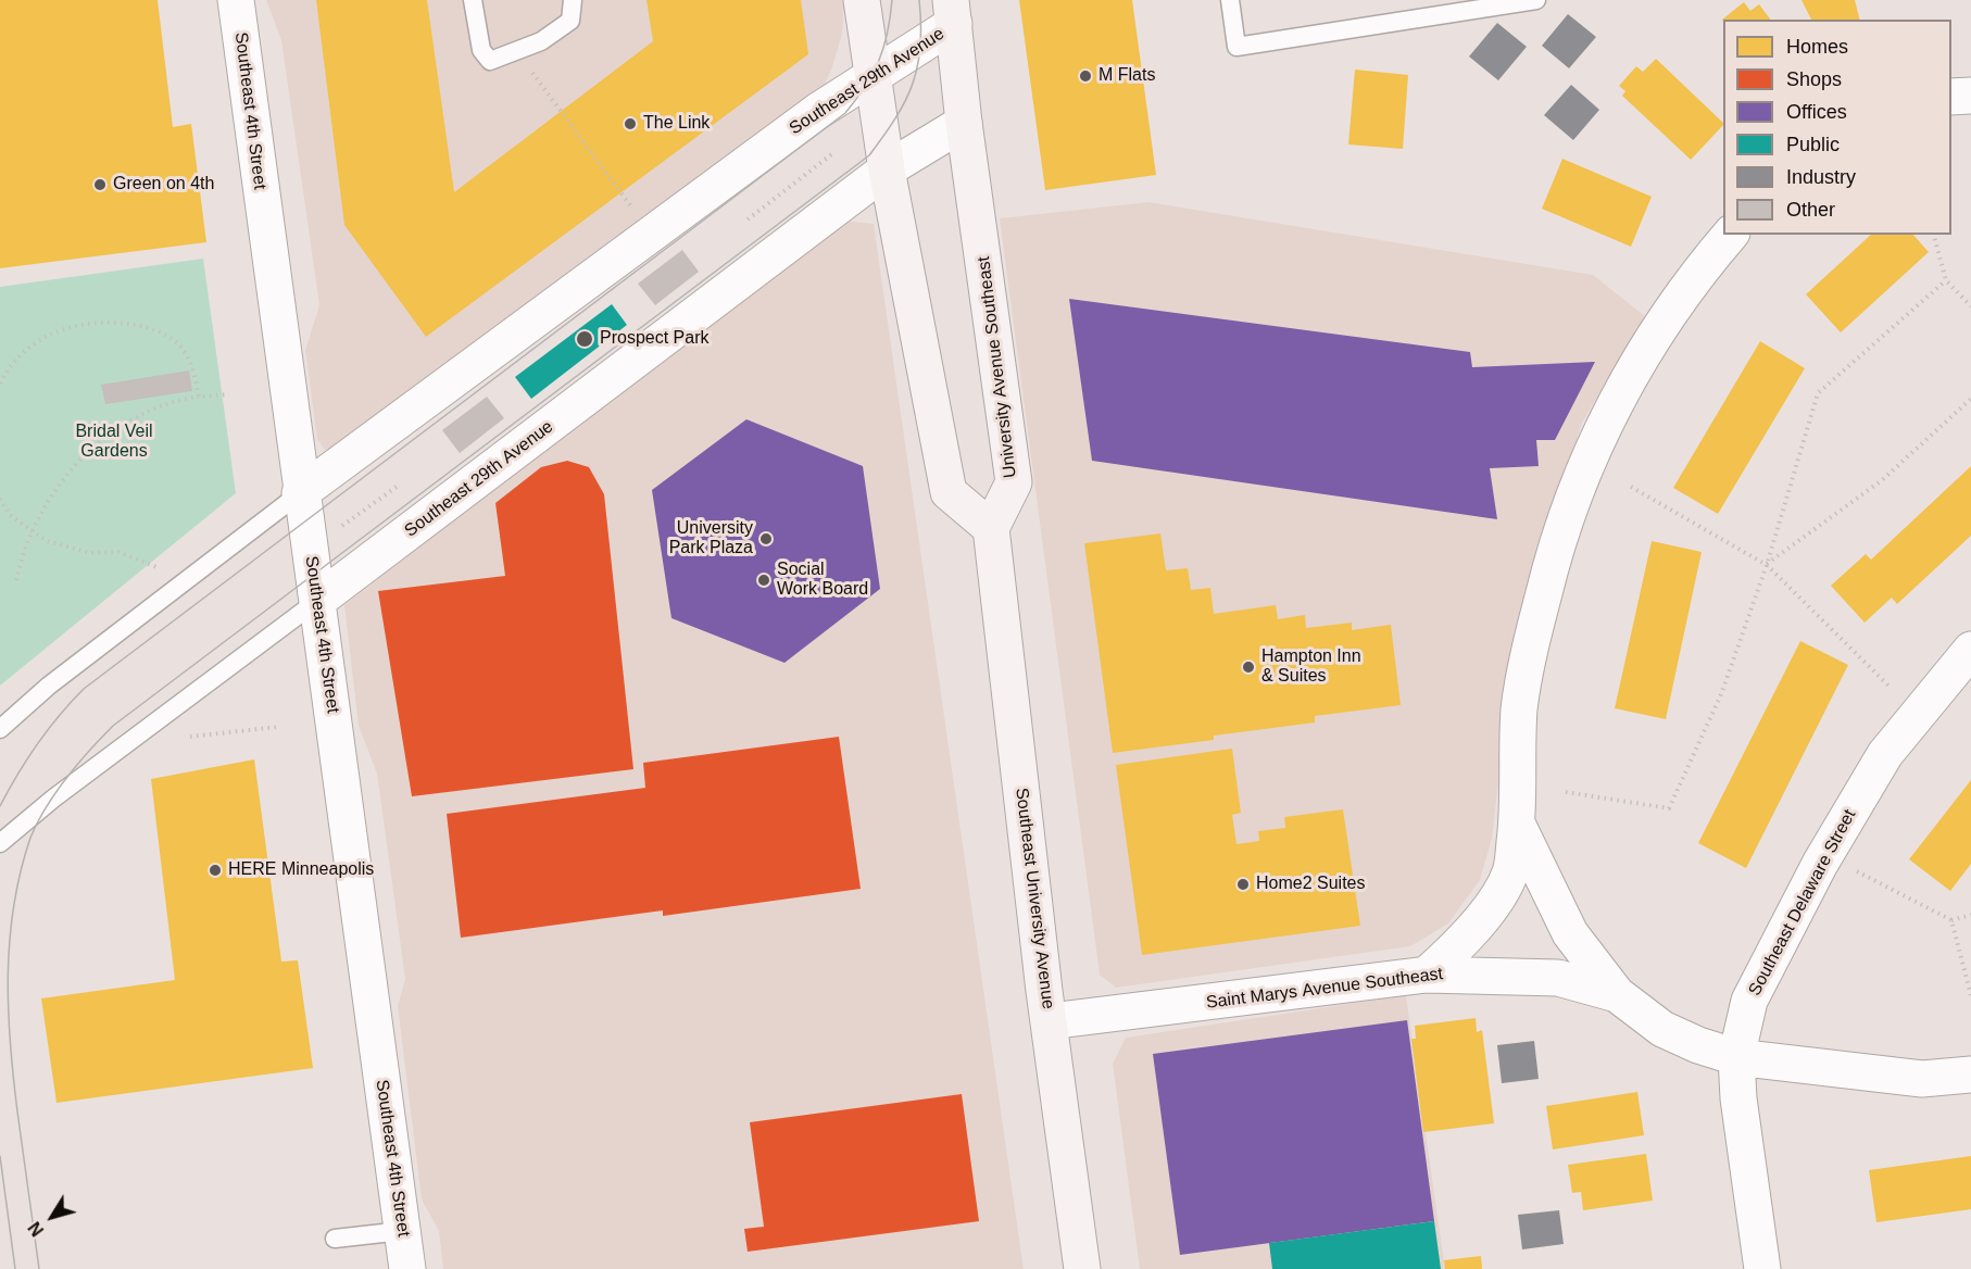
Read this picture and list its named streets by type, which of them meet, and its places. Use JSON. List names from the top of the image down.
{
  "streets": {
    "main road": ["University Avenue Southeast", "Southeast University Avenue"],
    "street": [
      "Southeast 29th Avenue",
      "Southeast 4th Street",
      "Southeast Delaware Street",
      "Saint Marys Avenue Southeast"
    ]
  },
  "crossings": [
    ["Southeast 29th Avenue", "Southeast 4th Street"],
    ["Southeast 29th Avenue", "University Avenue Southeast"],
    ["University Avenue Southeast", "Southeast University Avenue"],
    ["Southeast University Avenue", "Saint Marys Avenue Southeast"],
    ["Southeast Delaware Street", "Saint Marys Avenue Southeast"]
  ],
  "parks": ["Bridal Veil Gardens"],
  "places": [
    "M Flats",
    "The Link",
    "Green on 4th",
    "Prospect Park",
    "University Park Plaza",
    "Social Work Board",
    "Hampton Inn & Suites",
    "HERE Minneapolis",
    "Home2 Suites"
  ],
  "legend": [
    "Homes",
    "Shops",
    "Offices",
    "Public",
    "Industry",
    "Other"
  ],
  "north": "bottom left"
}
